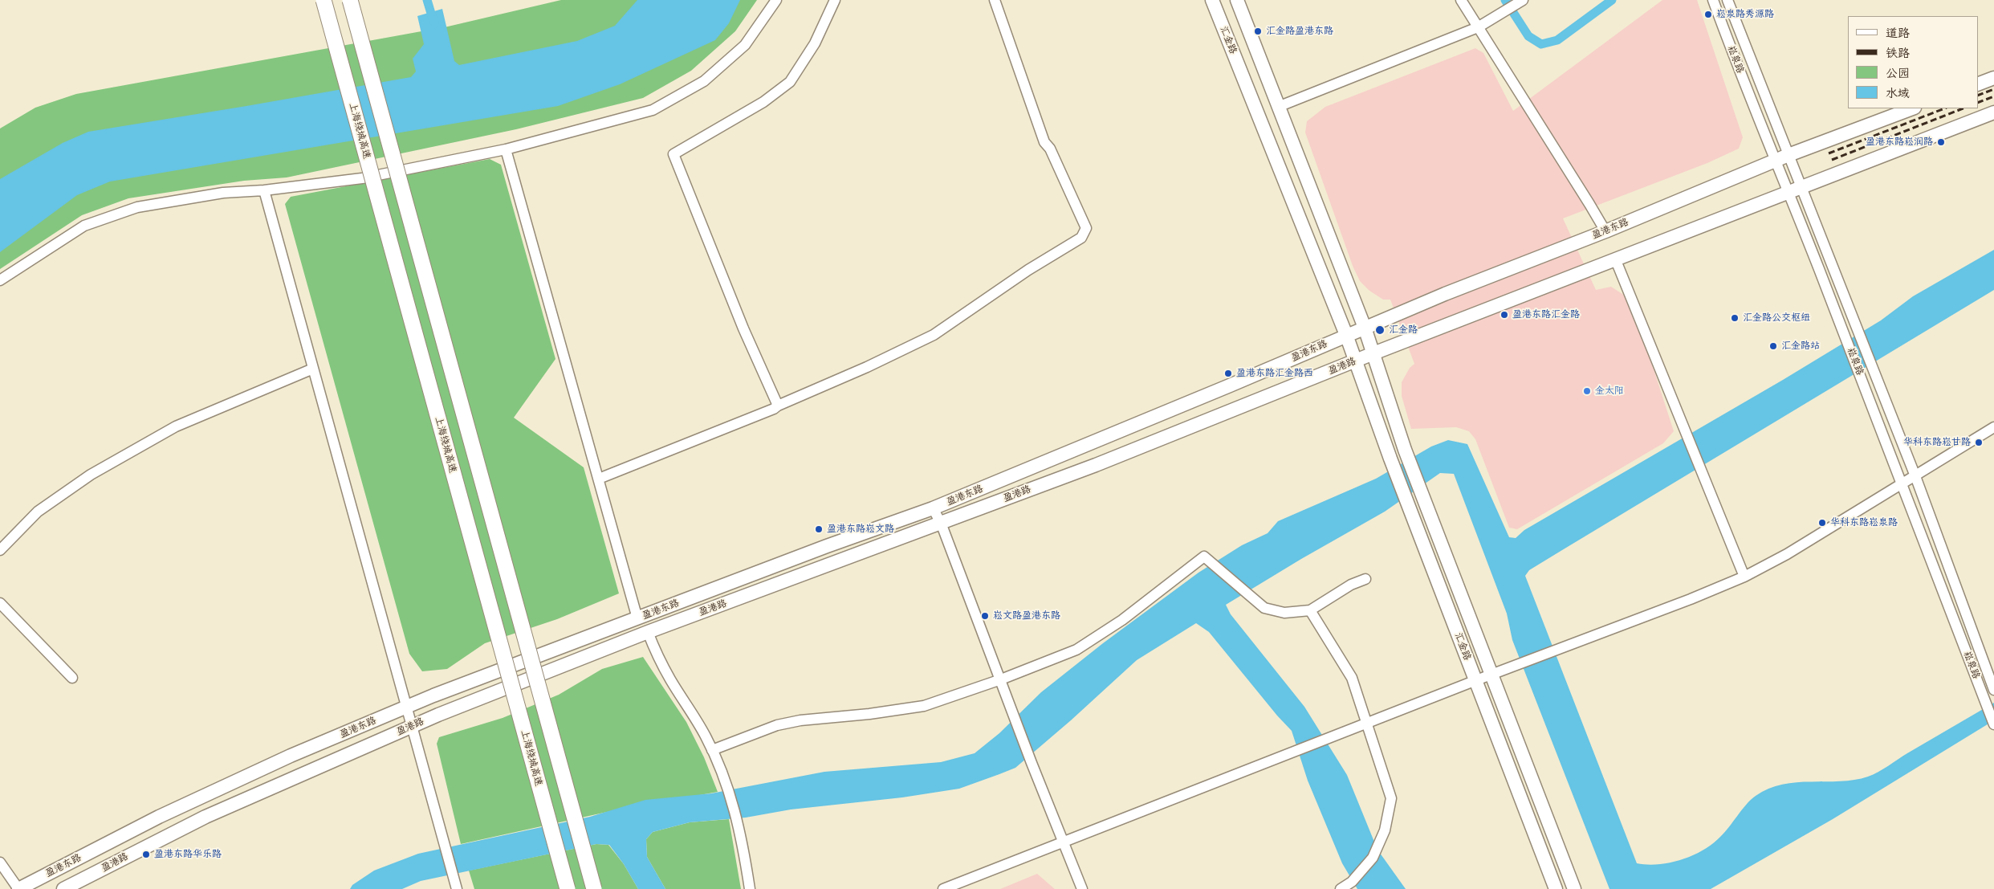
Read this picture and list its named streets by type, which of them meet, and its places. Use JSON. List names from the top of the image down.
{
  "streets": {
    "highway": ["上海绕城高速"],
    "main road": ["汇金路", "盈港东路", "盈港路"],
    "street": ["崧泉路"]
  },
  "crossings": [
    ["汇金路", "盈港东路"],
    ["汇金路", "盈港路"],
    ["崧泉路", "盈港东路"]
  ],
  "places": [
    "崧泉路秀源路",
    "汇金路盈港东路",
    "盈港东路崧润路",
    "盈港东路汇金路",
    "汇金路公交枢纽",
    "汇金路",
    "汇金路站",
    "盈港东路汇金路西",
    "金太阳",
    "华科东路崧甘路",
    "华科东路崧泉路",
    "盈港东路崧文路",
    "崧文路盈港东路",
    "盈港东路华乐路"
  ],
  "legend": [
    "道路",
    "铁路",
    "公园",
    "水域"
  ]
}
